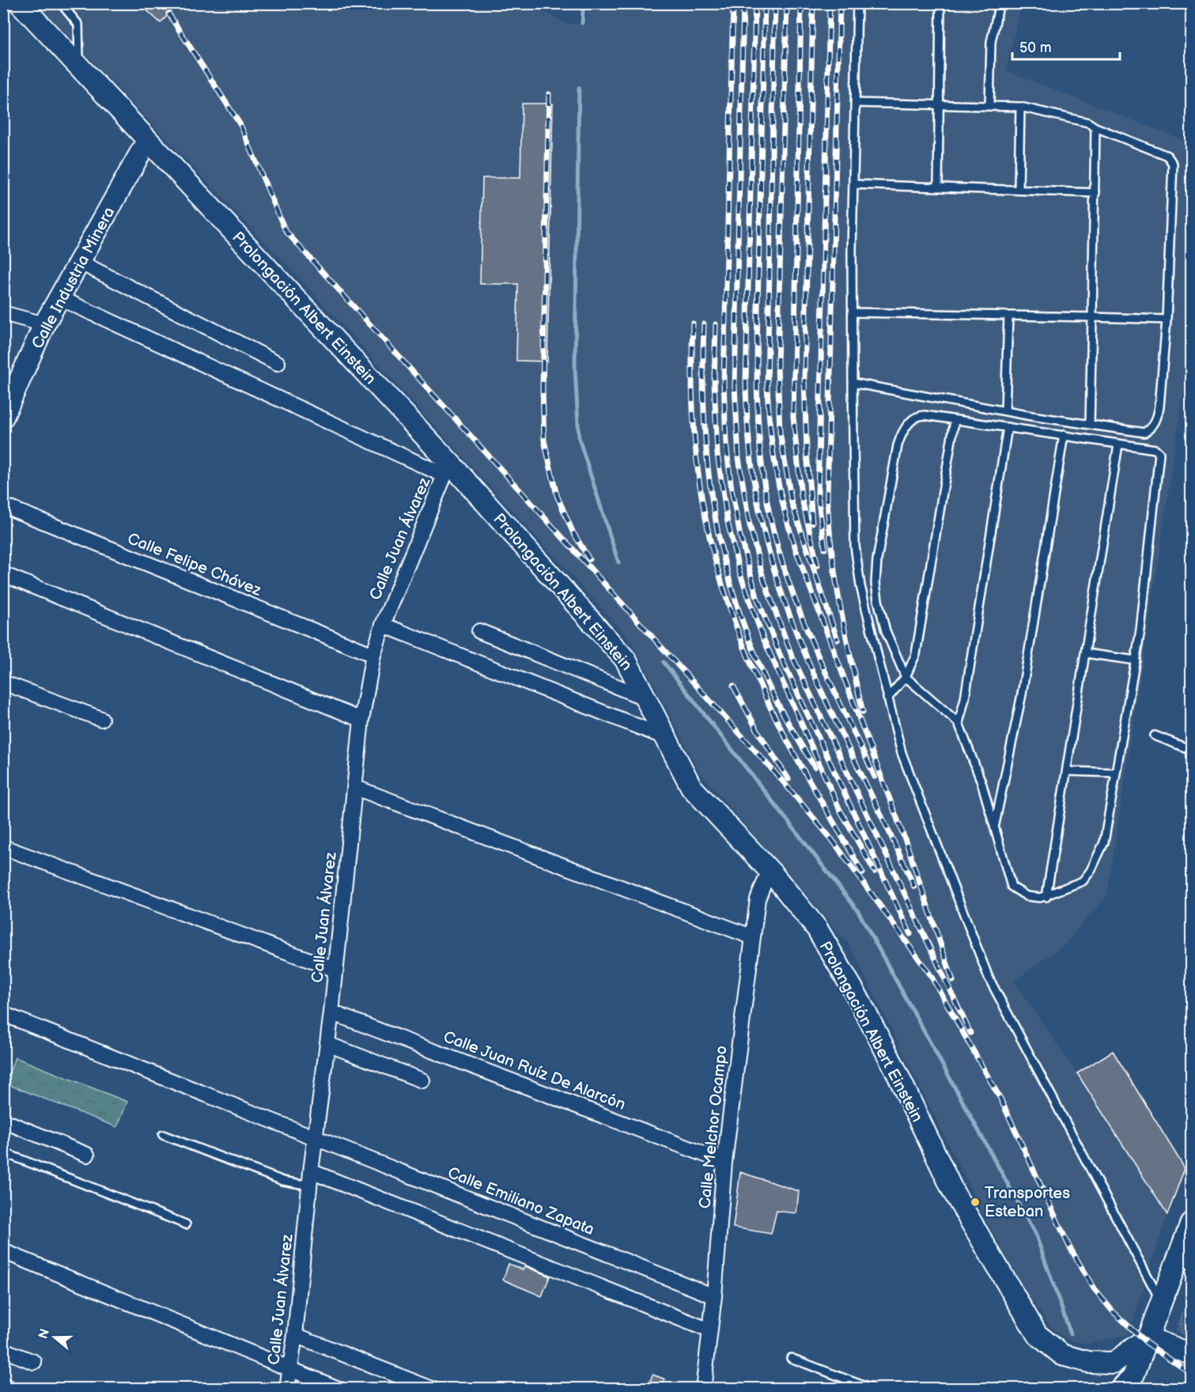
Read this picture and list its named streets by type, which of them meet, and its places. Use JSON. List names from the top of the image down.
{
  "streets": {
    "main road": ["Calle Industria Minera", "Prolongación Albert Einstein"],
    "street": [
      "Calle Juan Álvarez",
      "Calle Felipe Chávez",
      "Calle Juan Ruíz De Alarcón",
      "Calle Melchor Ocampo",
      "Calle Emiliano Zapata"
    ]
  },
  "crossings": [
    ["Calle Industria Minera", "Prolongación Albert Einstein"],
    ["Prolongación Albert Einstein", "Calle Juan Álvarez"],
    ["Prolongación Albert Einstein", "Calle Melchor Ocampo"],
    ["Calle Juan Álvarez", "Calle Felipe Chávez"],
    ["Calle Juan Álvarez", "Calle Juan Ruíz De Alarcón"],
    ["Calle Juan Álvarez", "Calle Emiliano Zapata"],
    ["Calle Juan Ruíz De Alarcón", "Calle Melchor Ocampo"],
    ["Calle Melchor Ocampo", "Calle Emiliano Zapata"]
  ],
  "places": ["Transportes Esteban"],
  "scale_bar": "50 m",
  "north": "left"
}
